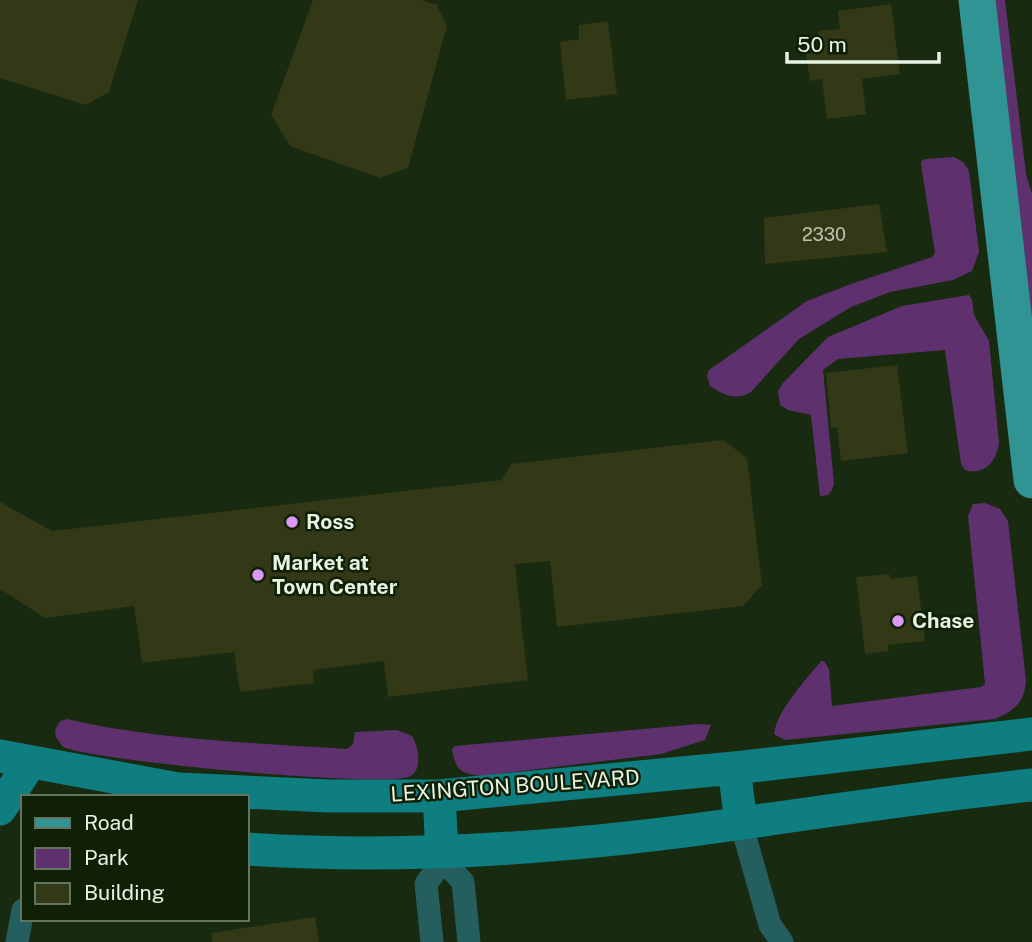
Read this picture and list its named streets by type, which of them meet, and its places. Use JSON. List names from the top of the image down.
{
  "streets": {
    "main road": ["LEXINGTON BOULEVARD"]
  },
  "places": ["Ross", "Market at Town Center", "Chase"],
  "house_numbers": ["2330"],
  "legend": ["Road", "Park", "Building"],
  "scale_bar": "50 m"
}
